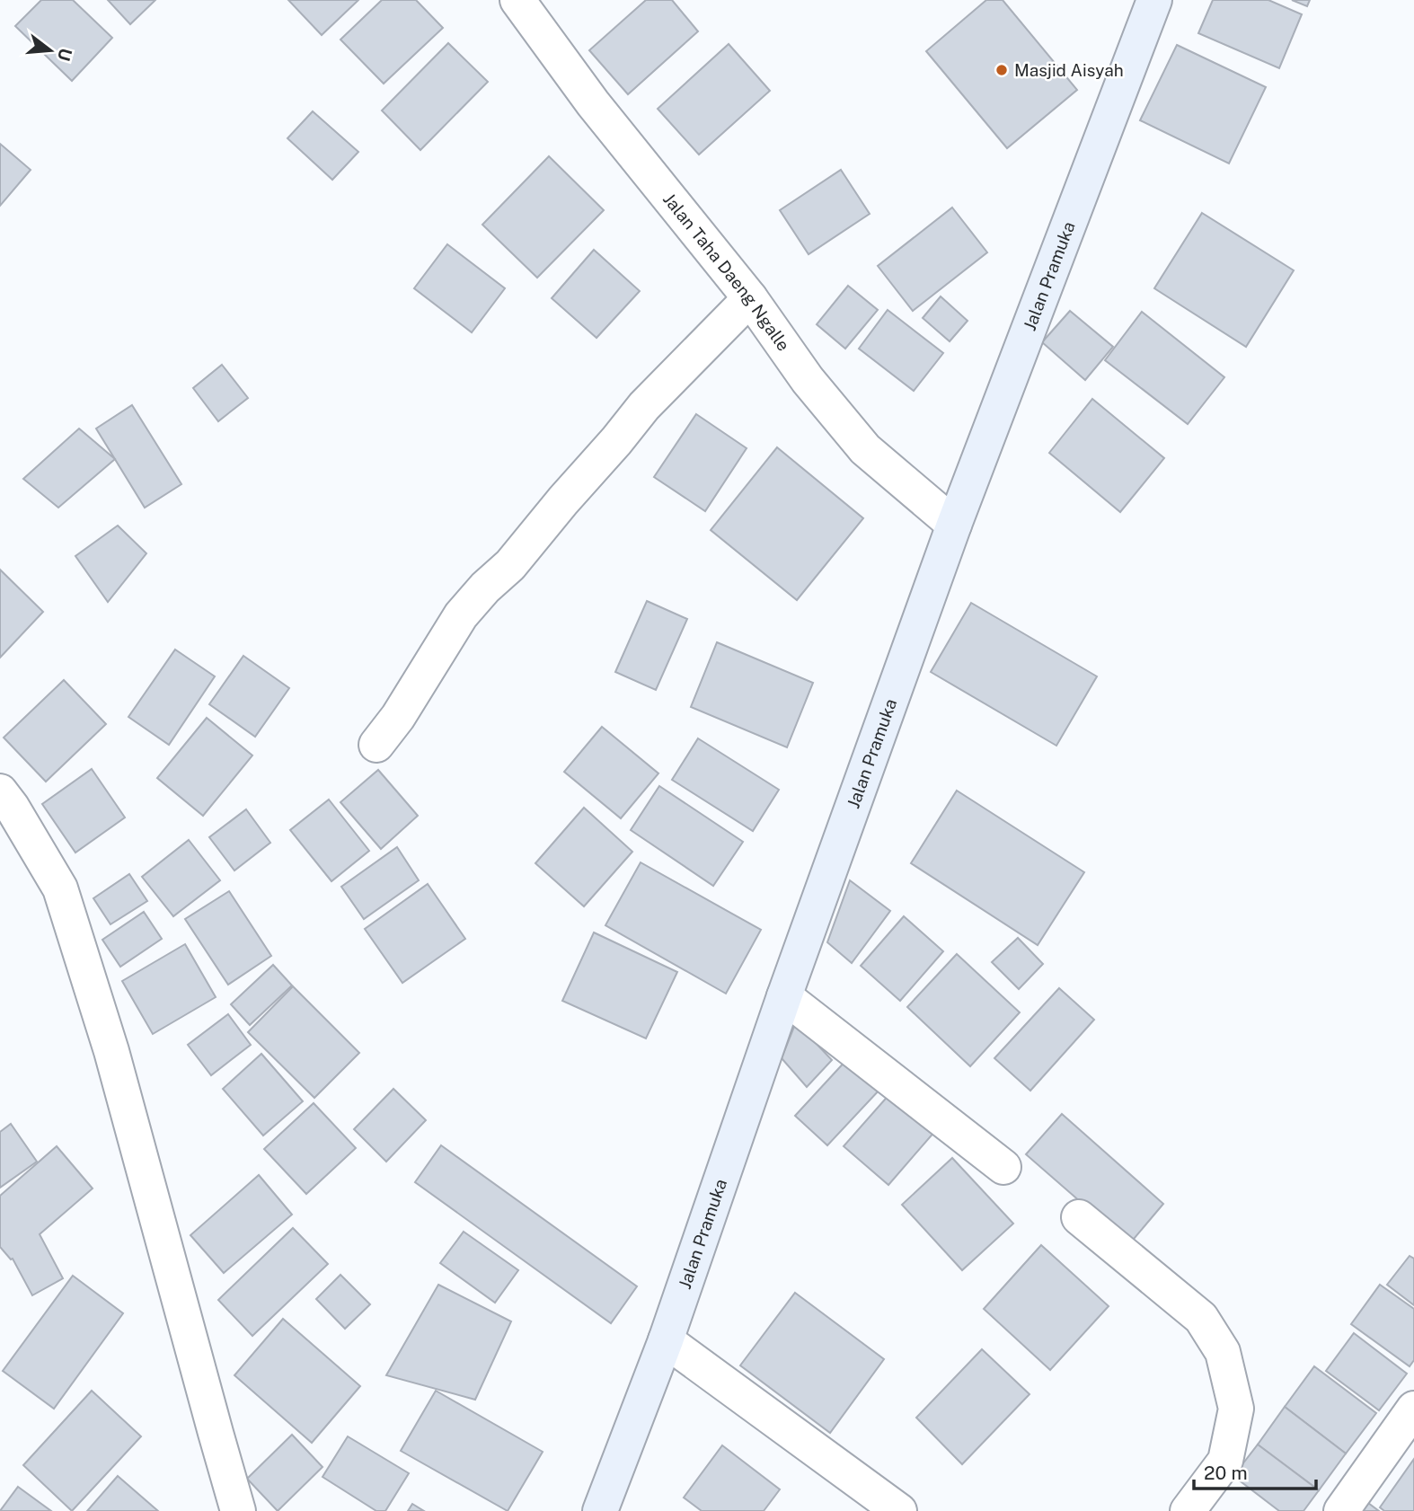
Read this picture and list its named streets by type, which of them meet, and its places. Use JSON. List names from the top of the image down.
{
  "streets": {
    "street": ["Jalan Taha Daeng Ngalle", "Jalan Pramuka"]
  },
  "crossings": [
    ["Jalan Taha Daeng Ngalle", "Jalan Pramuka"]
  ],
  "places": ["Masjid Aisyah"],
  "scale_bar": "20 m",
  "north": "right"
}
